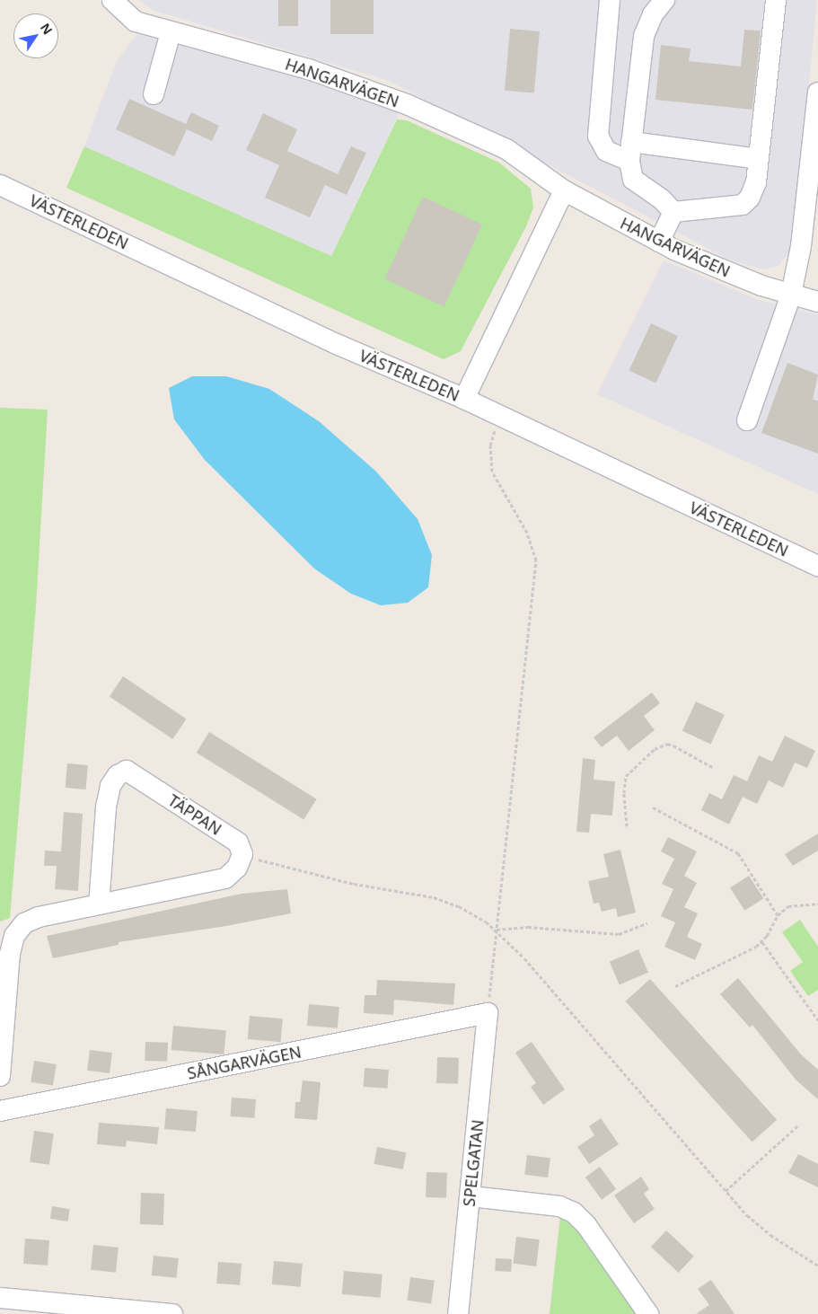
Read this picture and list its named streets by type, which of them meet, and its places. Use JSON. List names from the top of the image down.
{
  "streets": {
    "street": [
      "HANGARVÄGEN",
      "VÄSTERLEDEN",
      "TÄPPAN",
      "SÅNGARVÄGEN",
      "SPELGATAN"
    ]
  },
  "crossings": [
    ["SÅNGARVÄGEN", "SPELGATAN"]
  ],
  "north": "top right"
}
